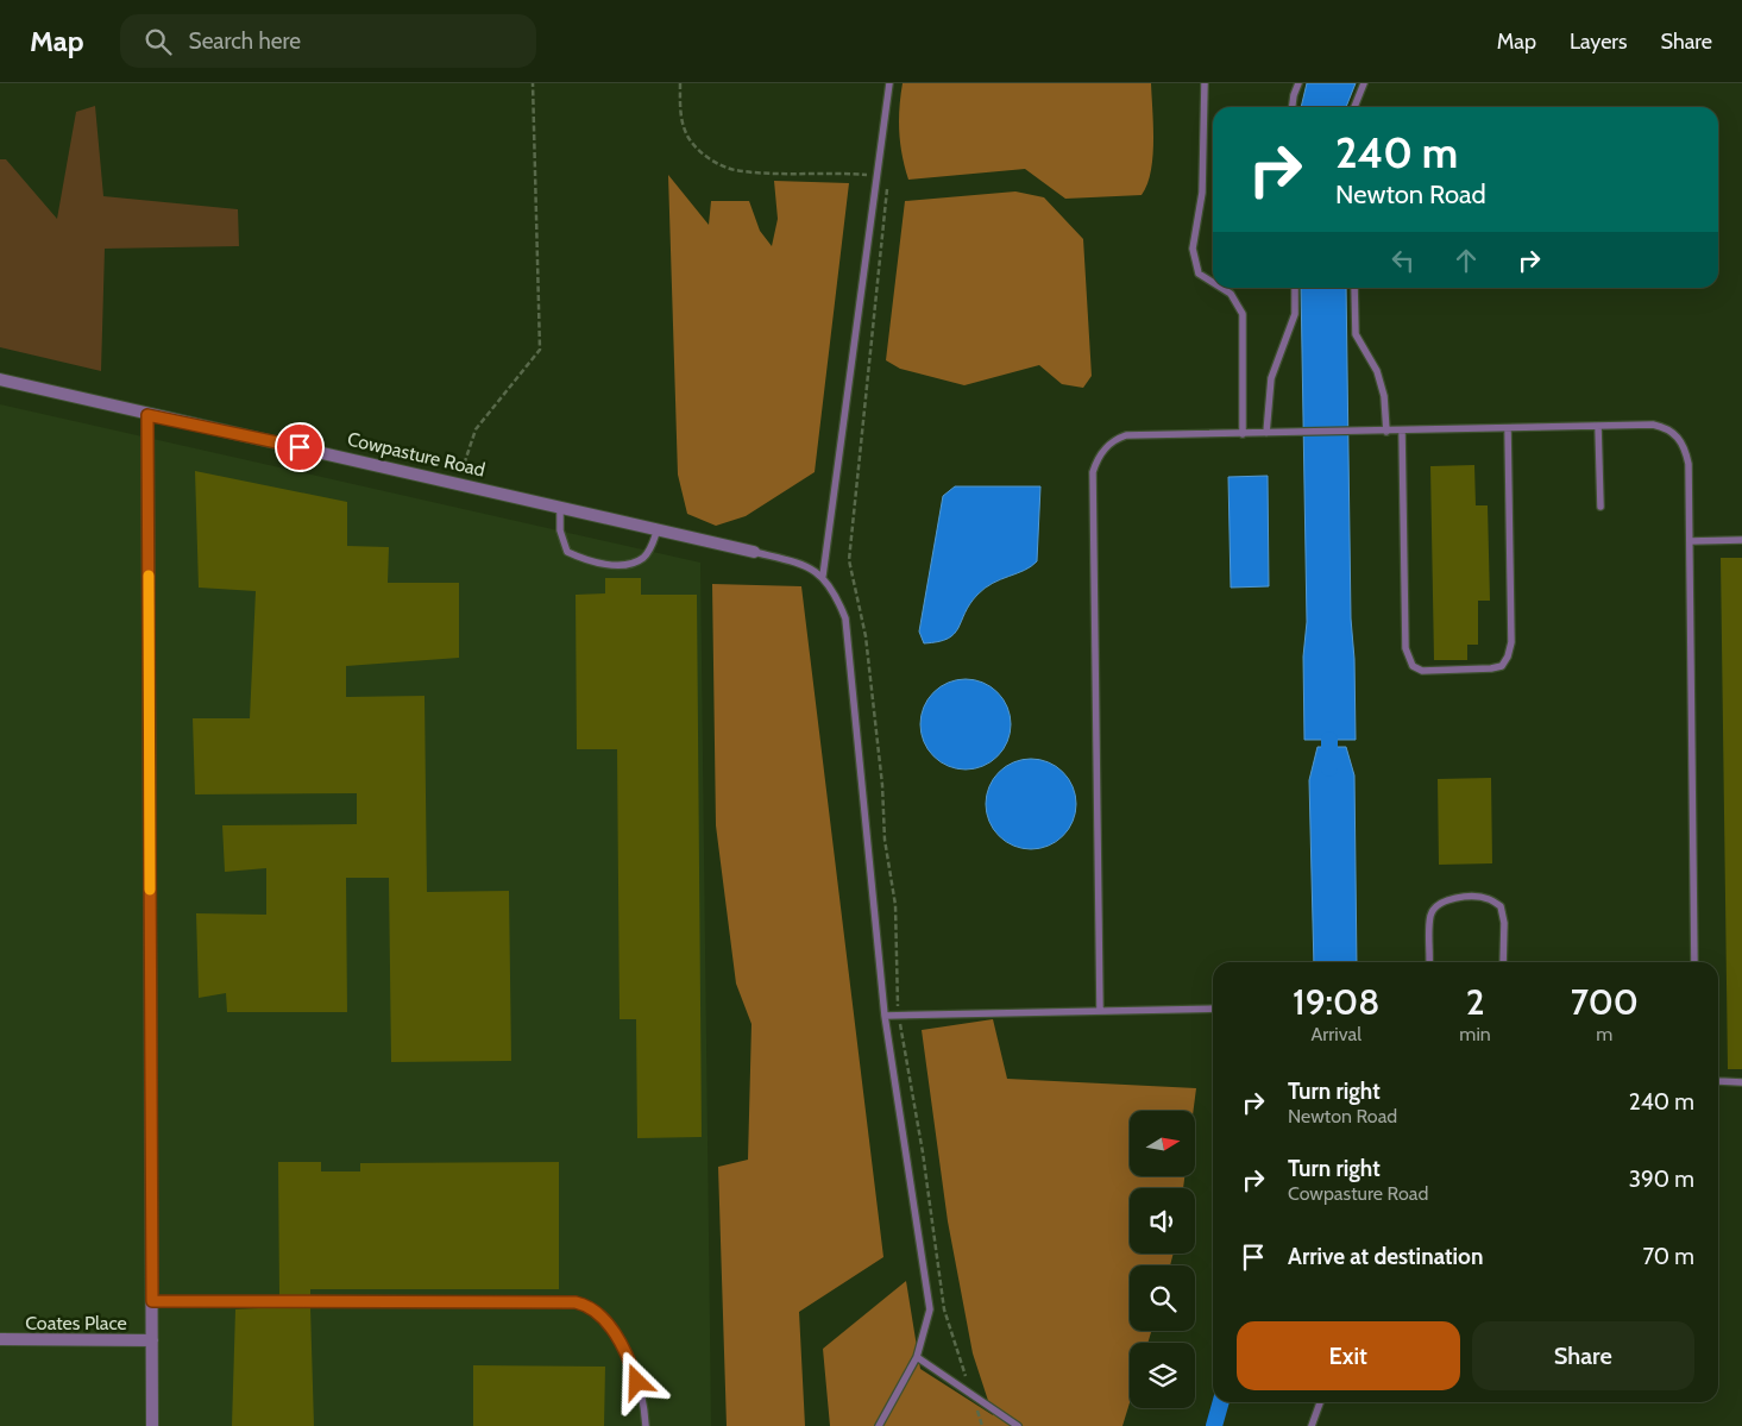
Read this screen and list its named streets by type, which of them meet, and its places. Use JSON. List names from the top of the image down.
{
  "streets": {
    "street": ["Cowpasture Road", "Coates Place"]
  },
  "north": "right",
  "page": {
    "header": "Map",
    "search": "Search here",
    "nav": ["Map", "Layers", "Share"],
    "turn": ["240 m", "Newton Road"],
    "eta": [
      "19:08",
      "Arrival",
      "2",
      "min",
      "700",
      "m"
    ],
    "list": [
      {
        "name": "Turn right",
        "note": "Newton Road",
        "value": "240 m"
      },
      {
        "name": "Turn right",
        "note": "Cowpasture Road",
        "value": "390 m"
      },
      {
        "name": "Arrive at destination",
        "value": "70 m"
      }
    ],
    "buttons": ["Exit", "Share"]
  }
}
